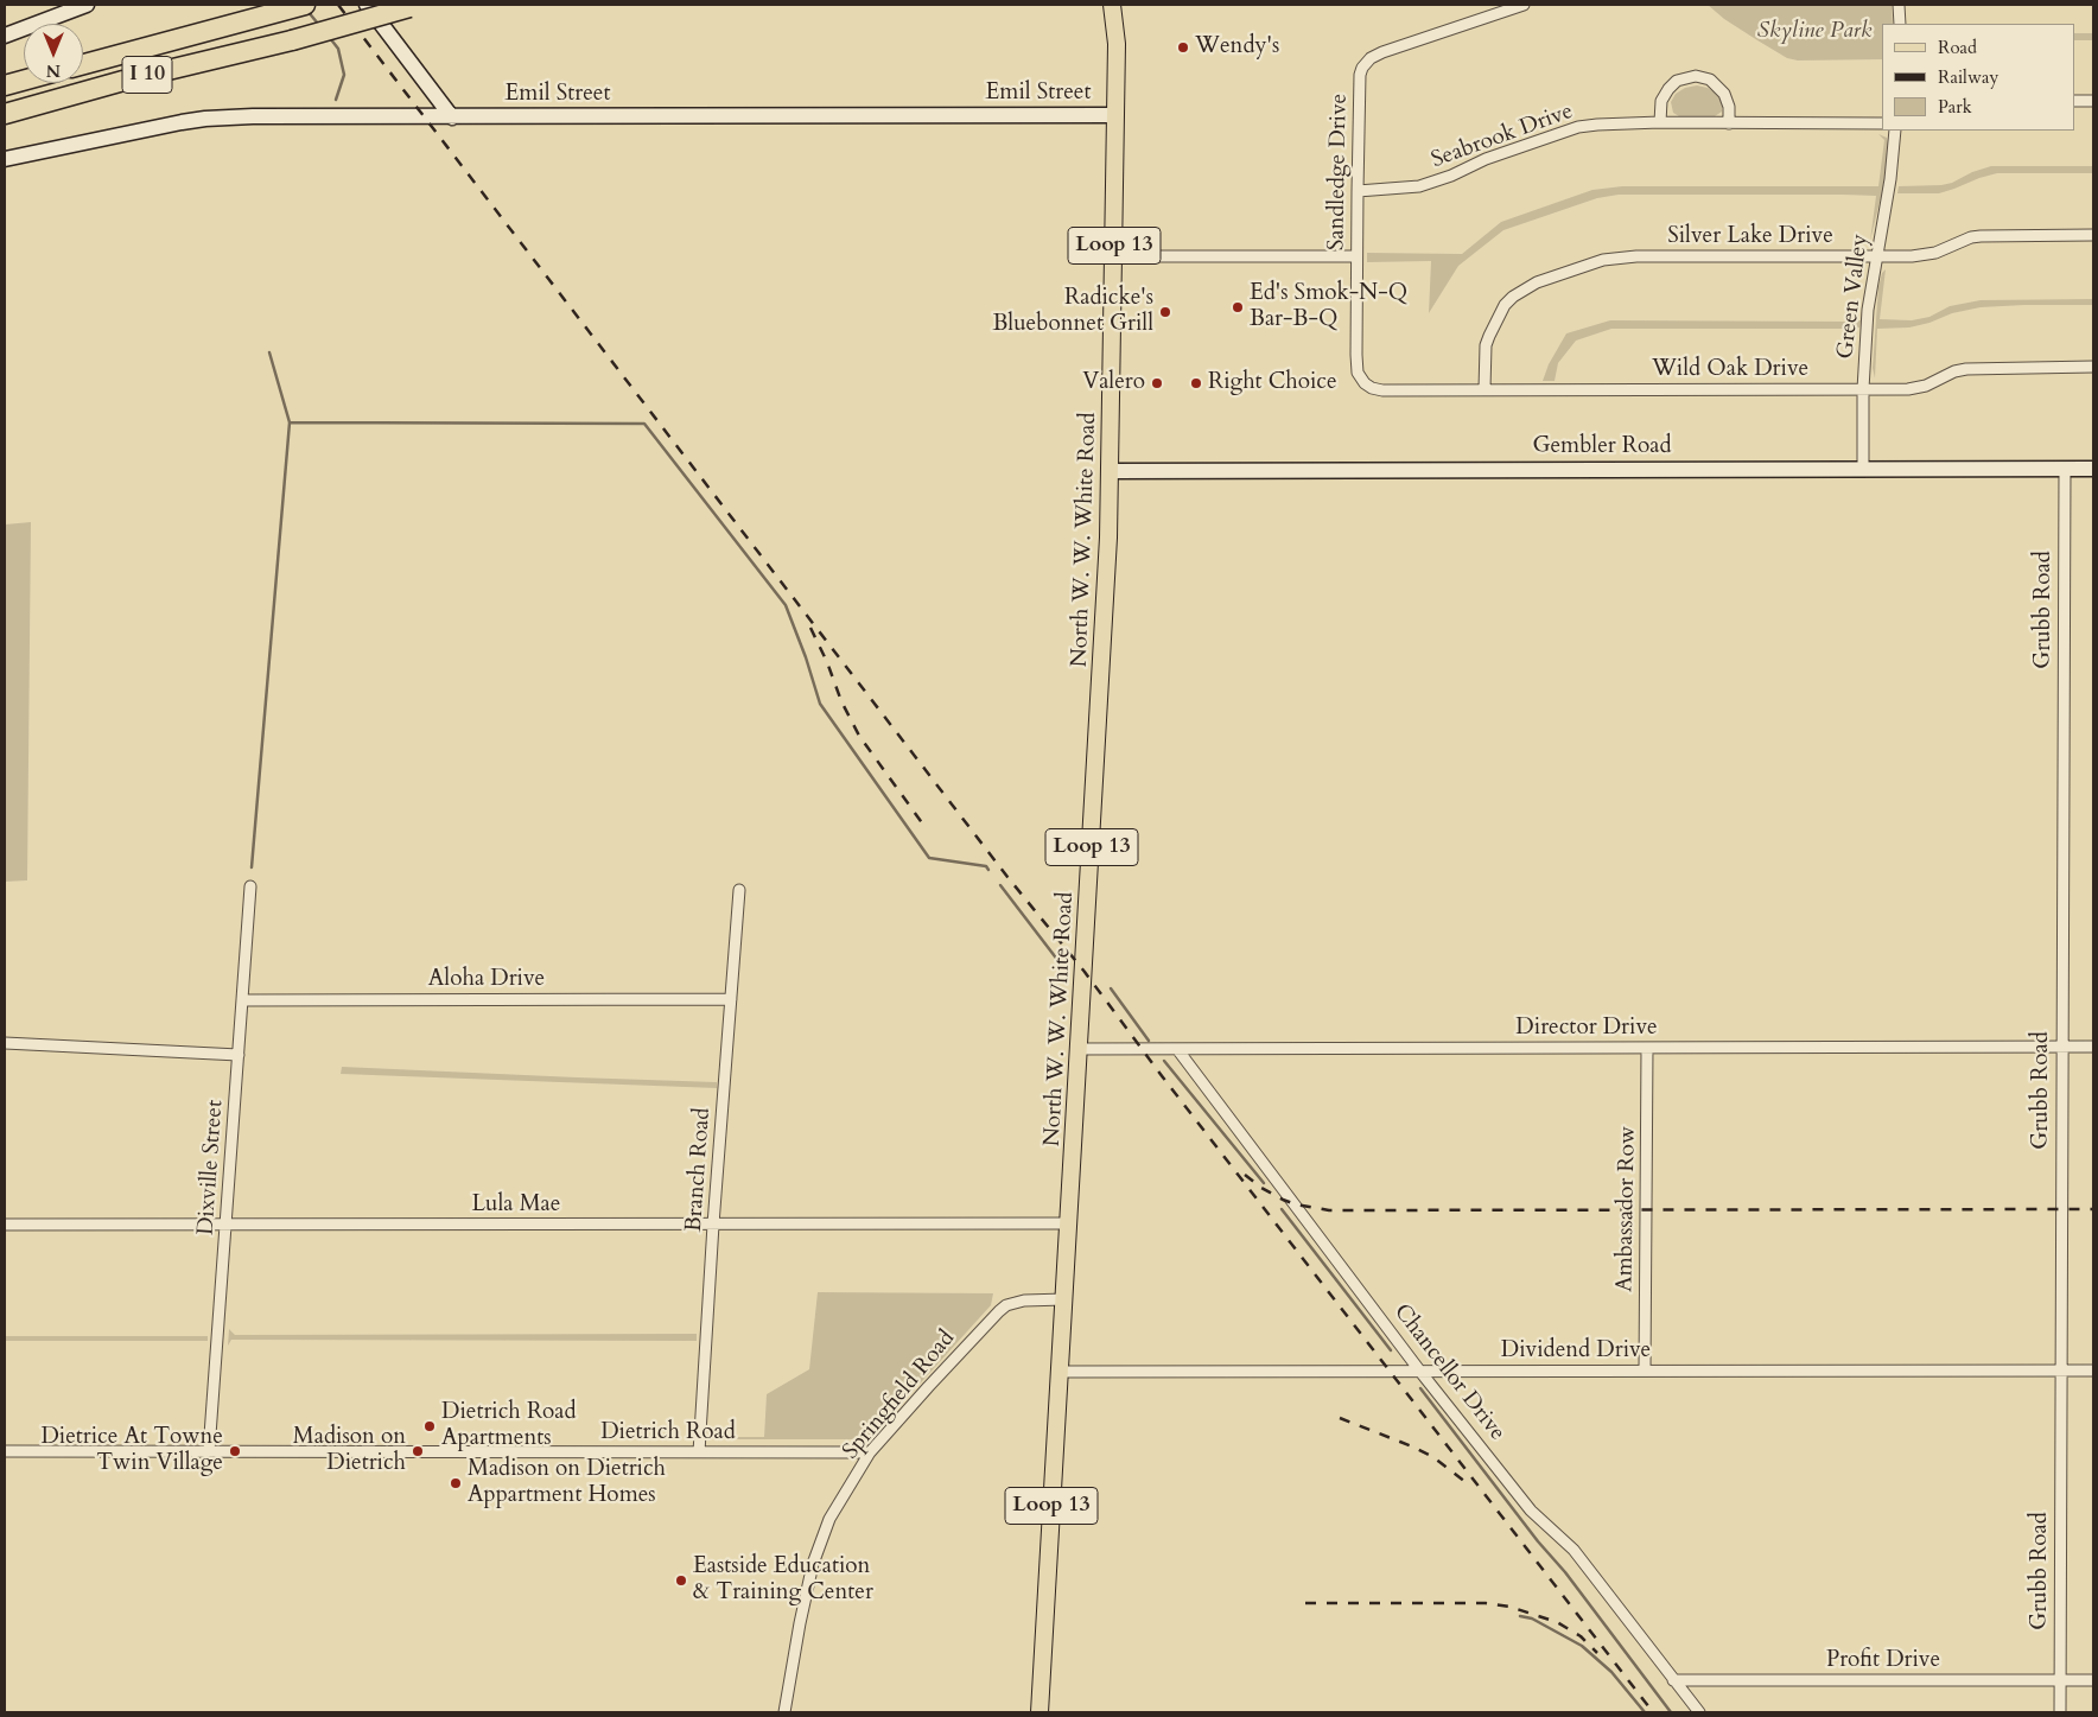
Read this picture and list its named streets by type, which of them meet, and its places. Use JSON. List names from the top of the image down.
{
  "streets": {
    "highway": ["I 10"],
    "main road": [
      "Emil Street",
      "Loop 13",
      "Gembler Road",
      "North W. W. White Road"
    ],
    "street": [
      "Seabrook Drive",
      "Sandledge Drive",
      "Silver Lake Drive",
      "Green Valley",
      "Wild Oak Drive",
      "Grubb Road",
      "Aloha Drive",
      "Director Drive",
      "Dixville Street",
      "Branch Road",
      "Lula Mae",
      "Ambassador Row",
      "Dividend Drive",
      "Chancellor Drive",
      "Springfield Road",
      "Dietrich Road",
      "Profit Drive"
    ]
  },
  "crossings": [
    ["Emil Street", "North W. W. White Road"],
    ["Seabrook Drive", "Sandledge Drive"],
    ["Sandledge Drive", "Wild Oak Drive"],
    ["Silver Lake Drive", "Green Valley"],
    ["Silver Lake Drive", "Wild Oak Drive"],
    ["Green Valley", "Wild Oak Drive"],
    ["Green Valley", "Gembler Road"],
    ["Gembler Road", "North W. W. White Road"],
    ["Gembler Road", "Grubb Road"],
    ["North W. W. White Road", "Director Drive"],
    ["North W. W. White Road", "Lula Mae"],
    ["North W. W. White Road", "Dividend Drive"],
    ["North W. W. White Road", "Springfield Road"],
    ["Grubb Road", "Director Drive"],
    ["Grubb Road", "Dividend Drive"],
    ["Grubb Road", "Profit Drive"],
    ["Aloha Drive", "Dixville Street"],
    ["Aloha Drive", "Branch Road"],
    ["Director Drive", "Ambassador Row"],
    ["Director Drive", "Chancellor Drive"],
    ["Dixville Street", "Lula Mae"],
    ["Dixville Street", "Dietrich Road"],
    ["Branch Road", "Lula Mae"],
    ["Branch Road", "Dietrich Road"],
    ["Ambassador Row", "Dividend Drive"],
    ["Dividend Drive", "Chancellor Drive"],
    ["Chancellor Drive", "Profit Drive"],
    ["Springfield Road", "Dietrich Road"]
  ],
  "parks": ["Skyline Park"],
  "places": [
    "Wendy's",
    "Ed's Smok-N-Q Bar-B-Q",
    "Radicke's Bluebonnet Grill",
    "Valero",
    "Right Choice",
    "Dietrich Road Apartments",
    "Dietrice At Towne Twin Village",
    "Madison on Dietrich",
    "Madison on Dietrich Appartment Homes",
    "Eastside Education & Training Center"
  ],
  "legend": ["Road", "Railway", "Park"],
  "north": "bottom"
}
